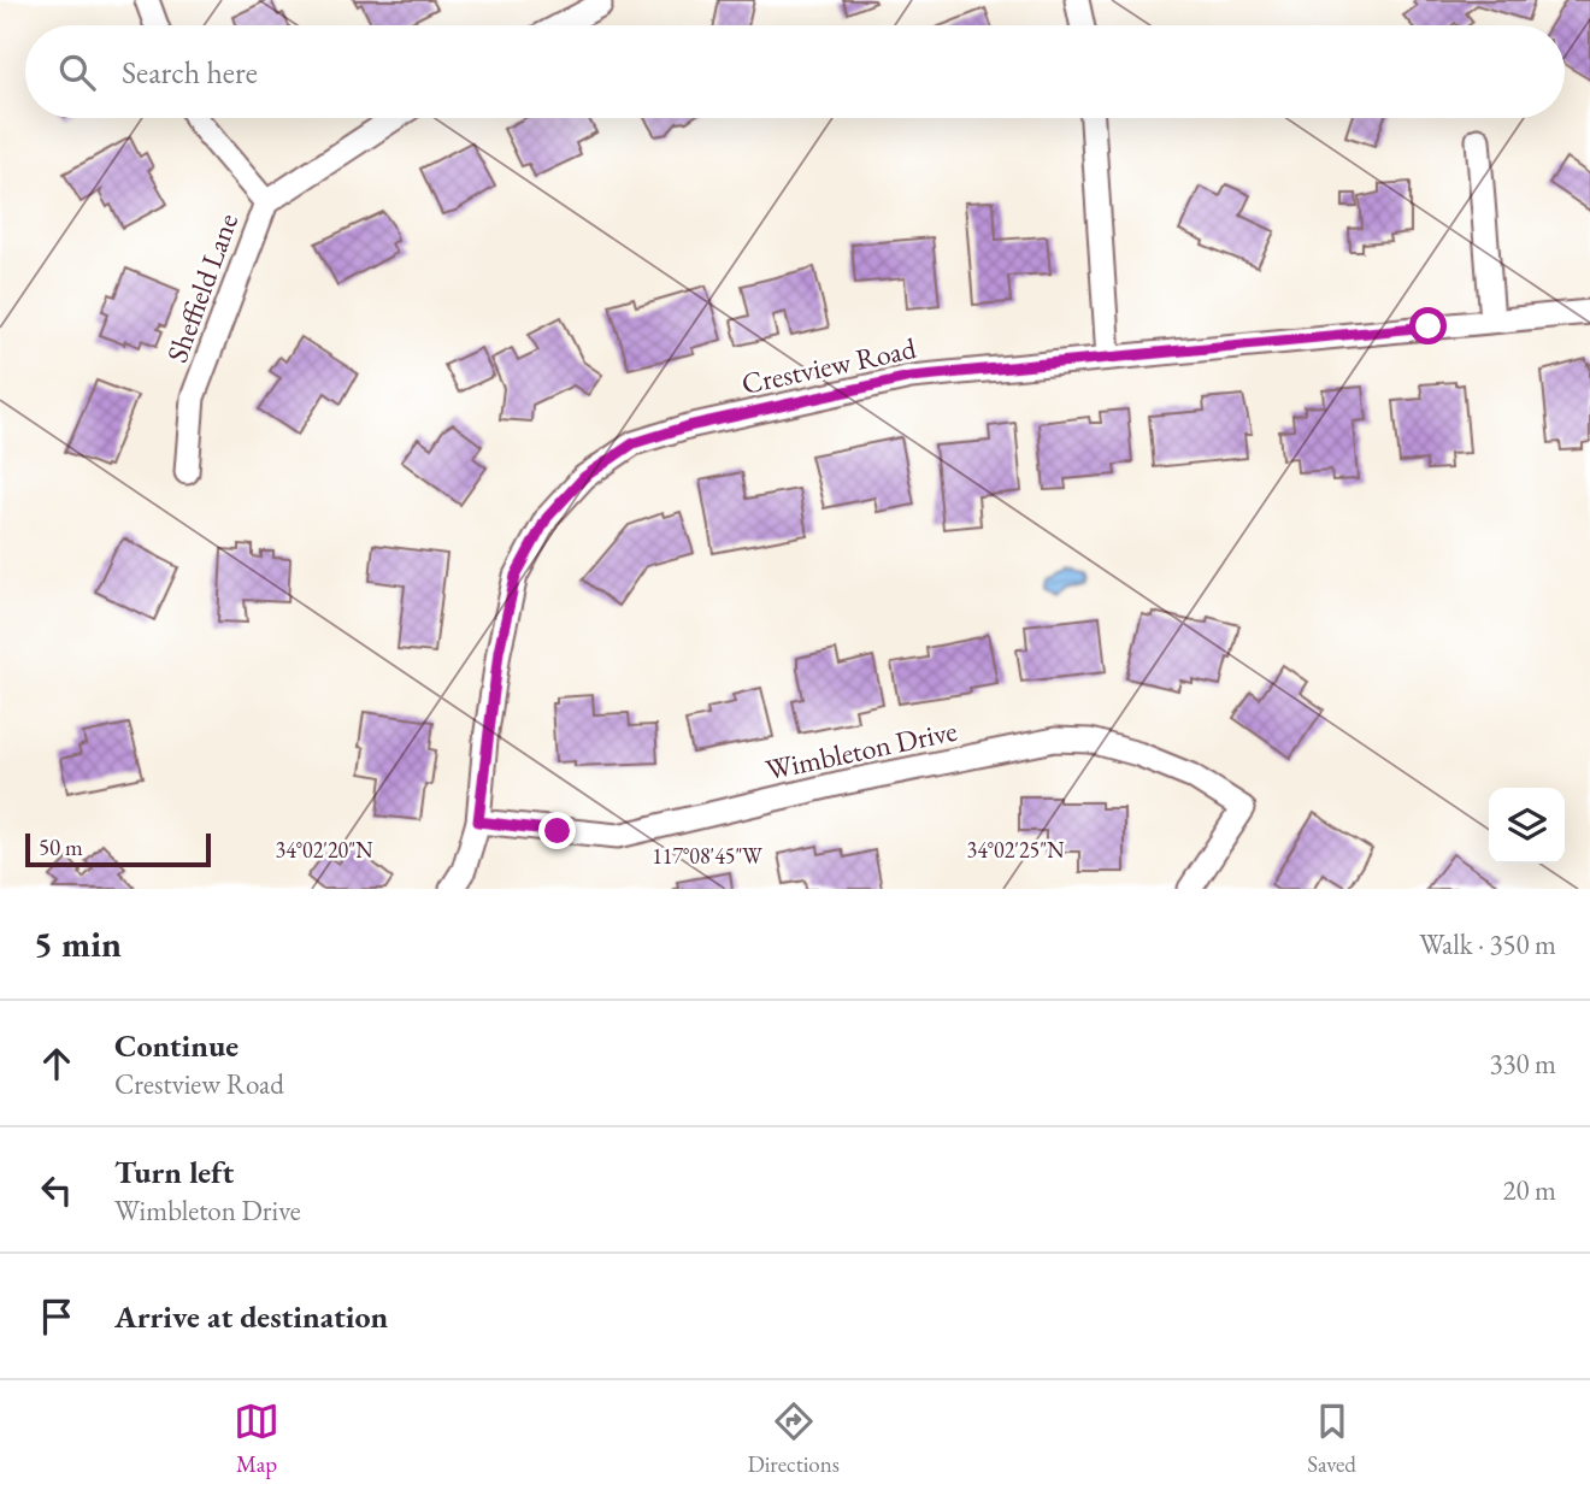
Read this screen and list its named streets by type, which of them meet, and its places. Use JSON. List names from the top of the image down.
{
  "streets": {
    "street": ["Sheffield Lane", "Crestview Road", "Wimbleton Drive"]
  },
  "crossings": [
    ["Crestview Road", "Wimbleton Drive"]
  ],
  "scale_bar": "50 m",
  "page": {
    "search": "Search here",
    "scale": "50 m",
    "heading": ["5 min", "Walk · 350 m"],
    "list": [
      ["Continue", "Crestview Road", "330 m"],
      ["Turn left", "Wimbleton Drive", "20 m"],
      "Arrive at destination"
    ],
    "nav": ["Map", "Directions", "Saved"]
  },
  "coordinates": ["34°02'20\"N", "34°02'25\"N", "117°08'45\"W"]
}
